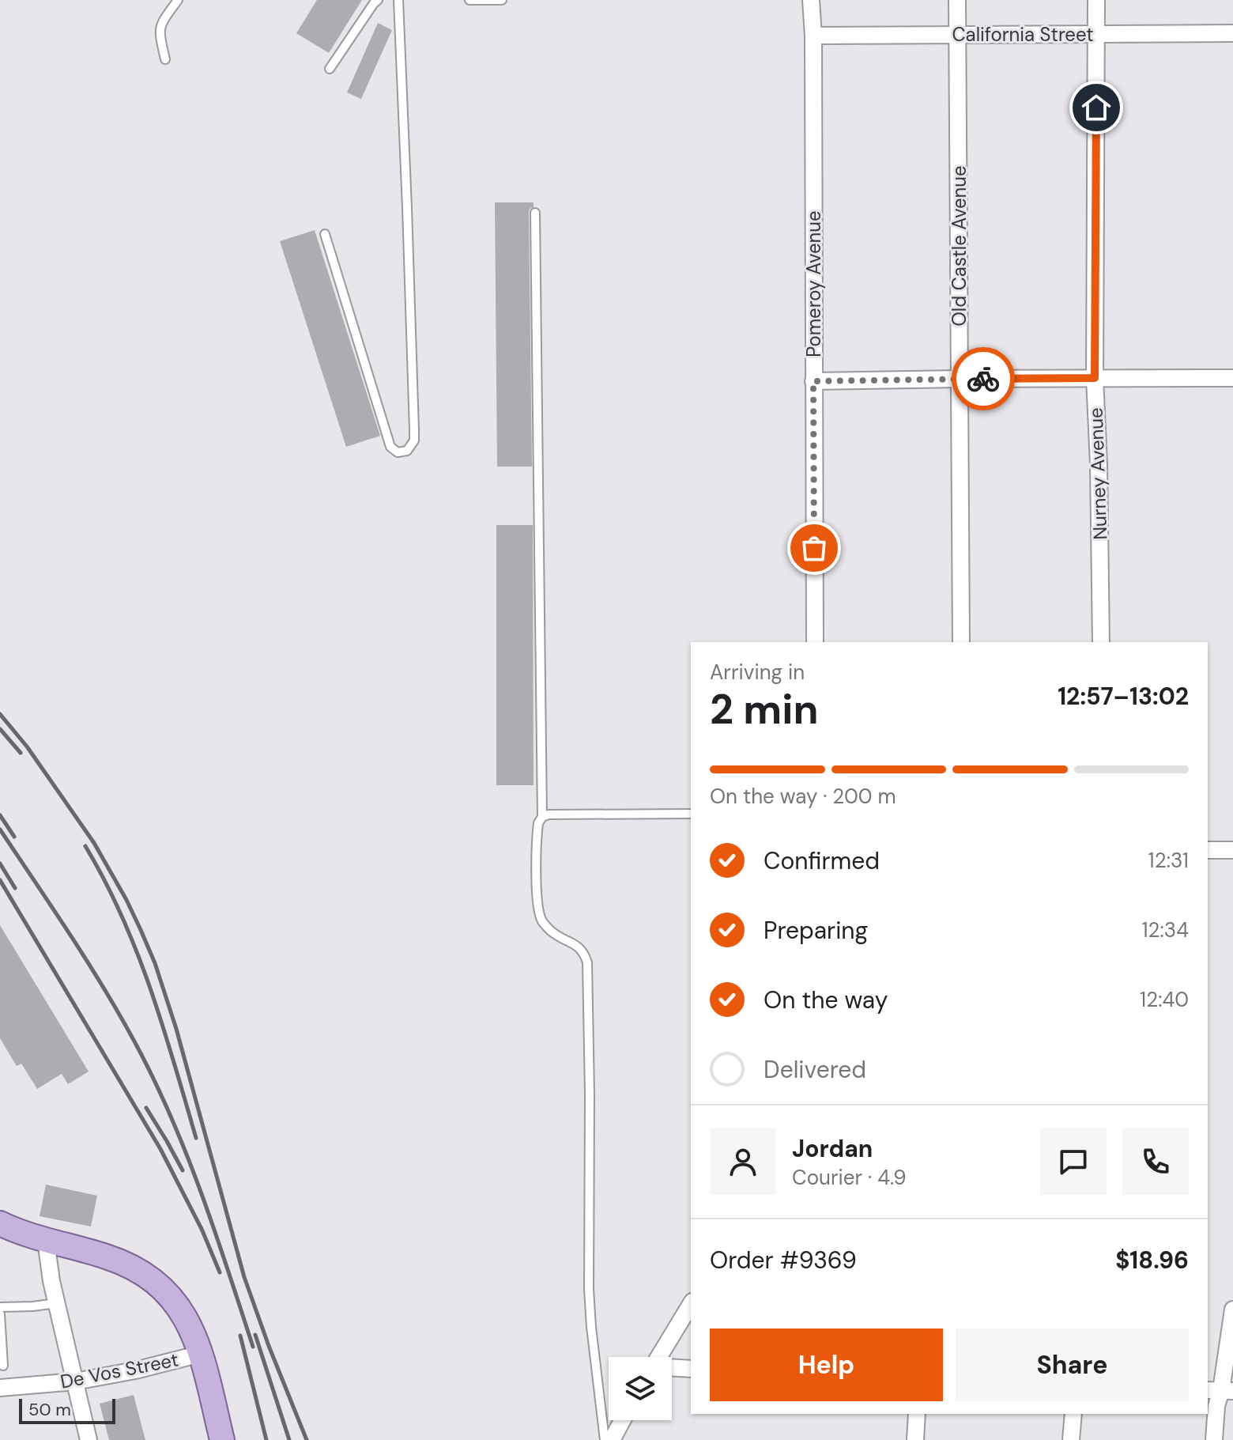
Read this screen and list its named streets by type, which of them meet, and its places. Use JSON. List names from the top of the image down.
{
  "streets": {
    "street": [
      "California Street",
      "Old Castle Avenue",
      "Pomeroy Avenue",
      "Nurney Avenue",
      "De Vos Street"
    ]
  },
  "crossings": [
    ["California Street", "Old Castle Avenue"],
    ["California Street", "Pomeroy Avenue"],
    ["California Street", "Nurney Avenue"]
  ],
  "scale_bar": "50 m",
  "page": {
    "heading": ["2 min", "Arriving in", "12:57–13:02"],
    "panel": [
      "Jordan",
      "Courier · 4.9",
      "Order #9369",
      "$18.96"
    ],
    "bar": "On the way · 200 m",
    "list": [
      ["Confirmed", "12:31"],
      ["Preparing", "12:34"],
      ["On the way", "12:40"],
      "Delivered"
    ],
    "buttons": ["Help", "Share"],
    "scale": "50 m"
  }
}
